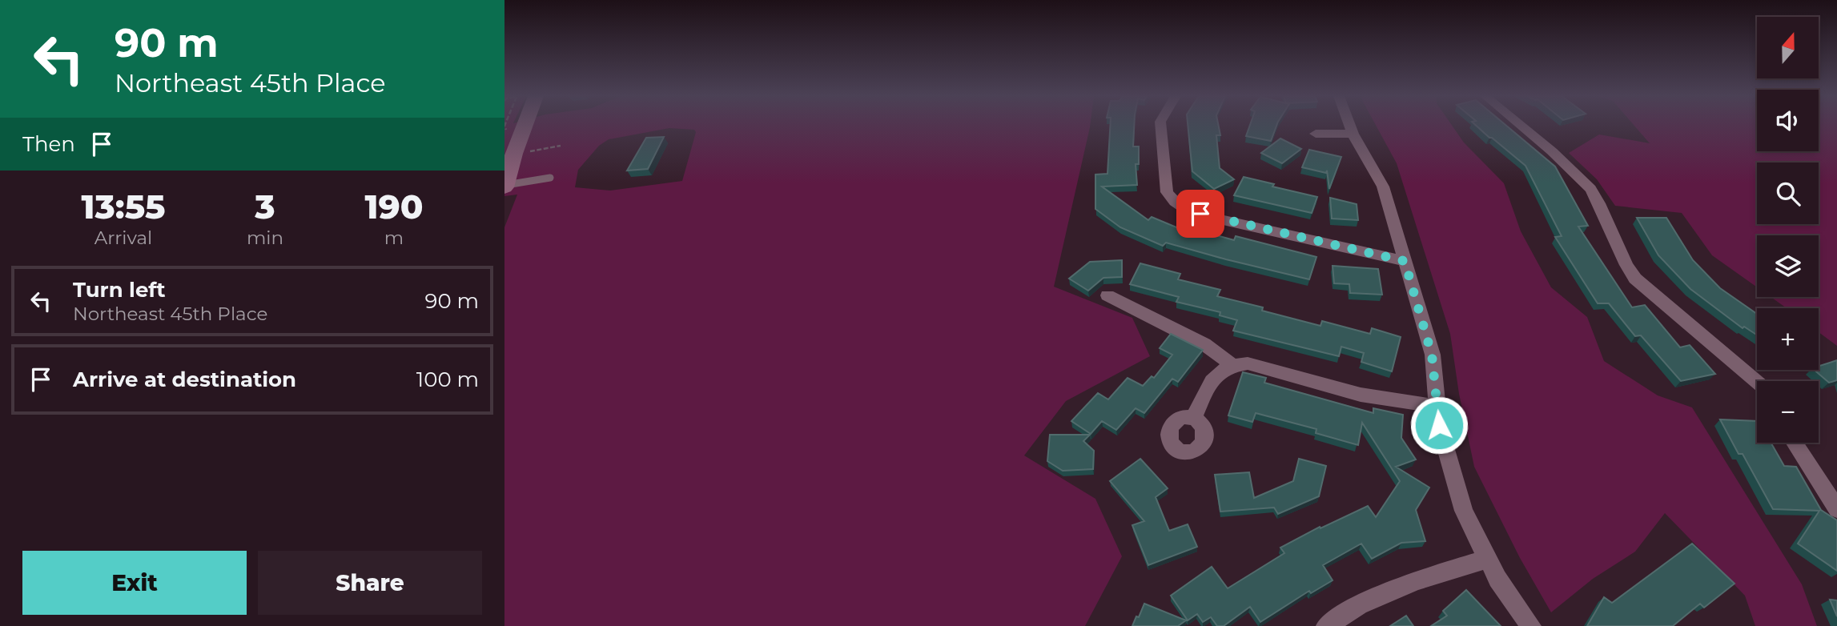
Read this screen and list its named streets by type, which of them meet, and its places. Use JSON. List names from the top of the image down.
{
  "north": "top",
  "page": {
    "turn": ["90 m", "Northeast 45th Place"],
    "map_buttons": ["+", "−"],
    "then": "Then",
    "eta": [
      "13:55",
      "Arrival",
      "3",
      "min",
      "190",
      "m"
    ],
    "list": [
      {
        "name": "Turn left",
        "note": "Northeast 45th Place",
        "value": "90 m"
      },
      {
        "name": "Arrive at destination",
        "value": "100 m"
      }
    ],
    "buttons": ["Exit", "Share"]
  }
}
